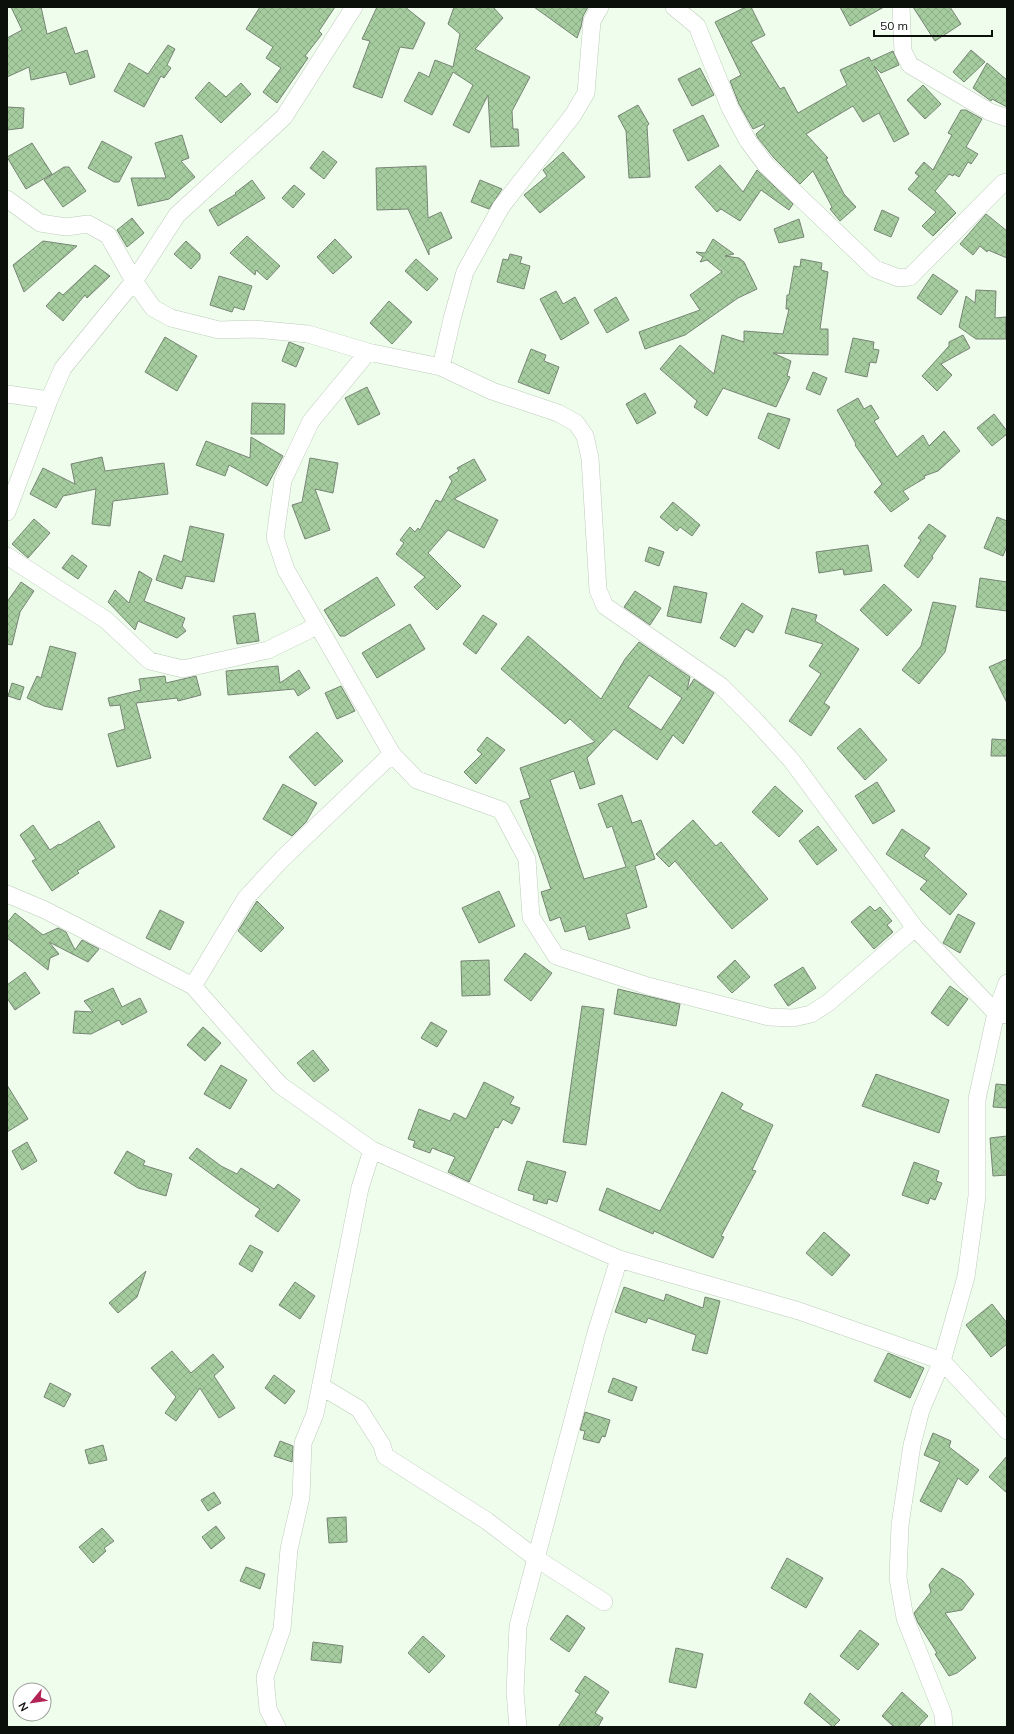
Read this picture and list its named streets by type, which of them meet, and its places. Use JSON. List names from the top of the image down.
{
  "scale_bar": "50 m",
  "north": "bottom left"
}
